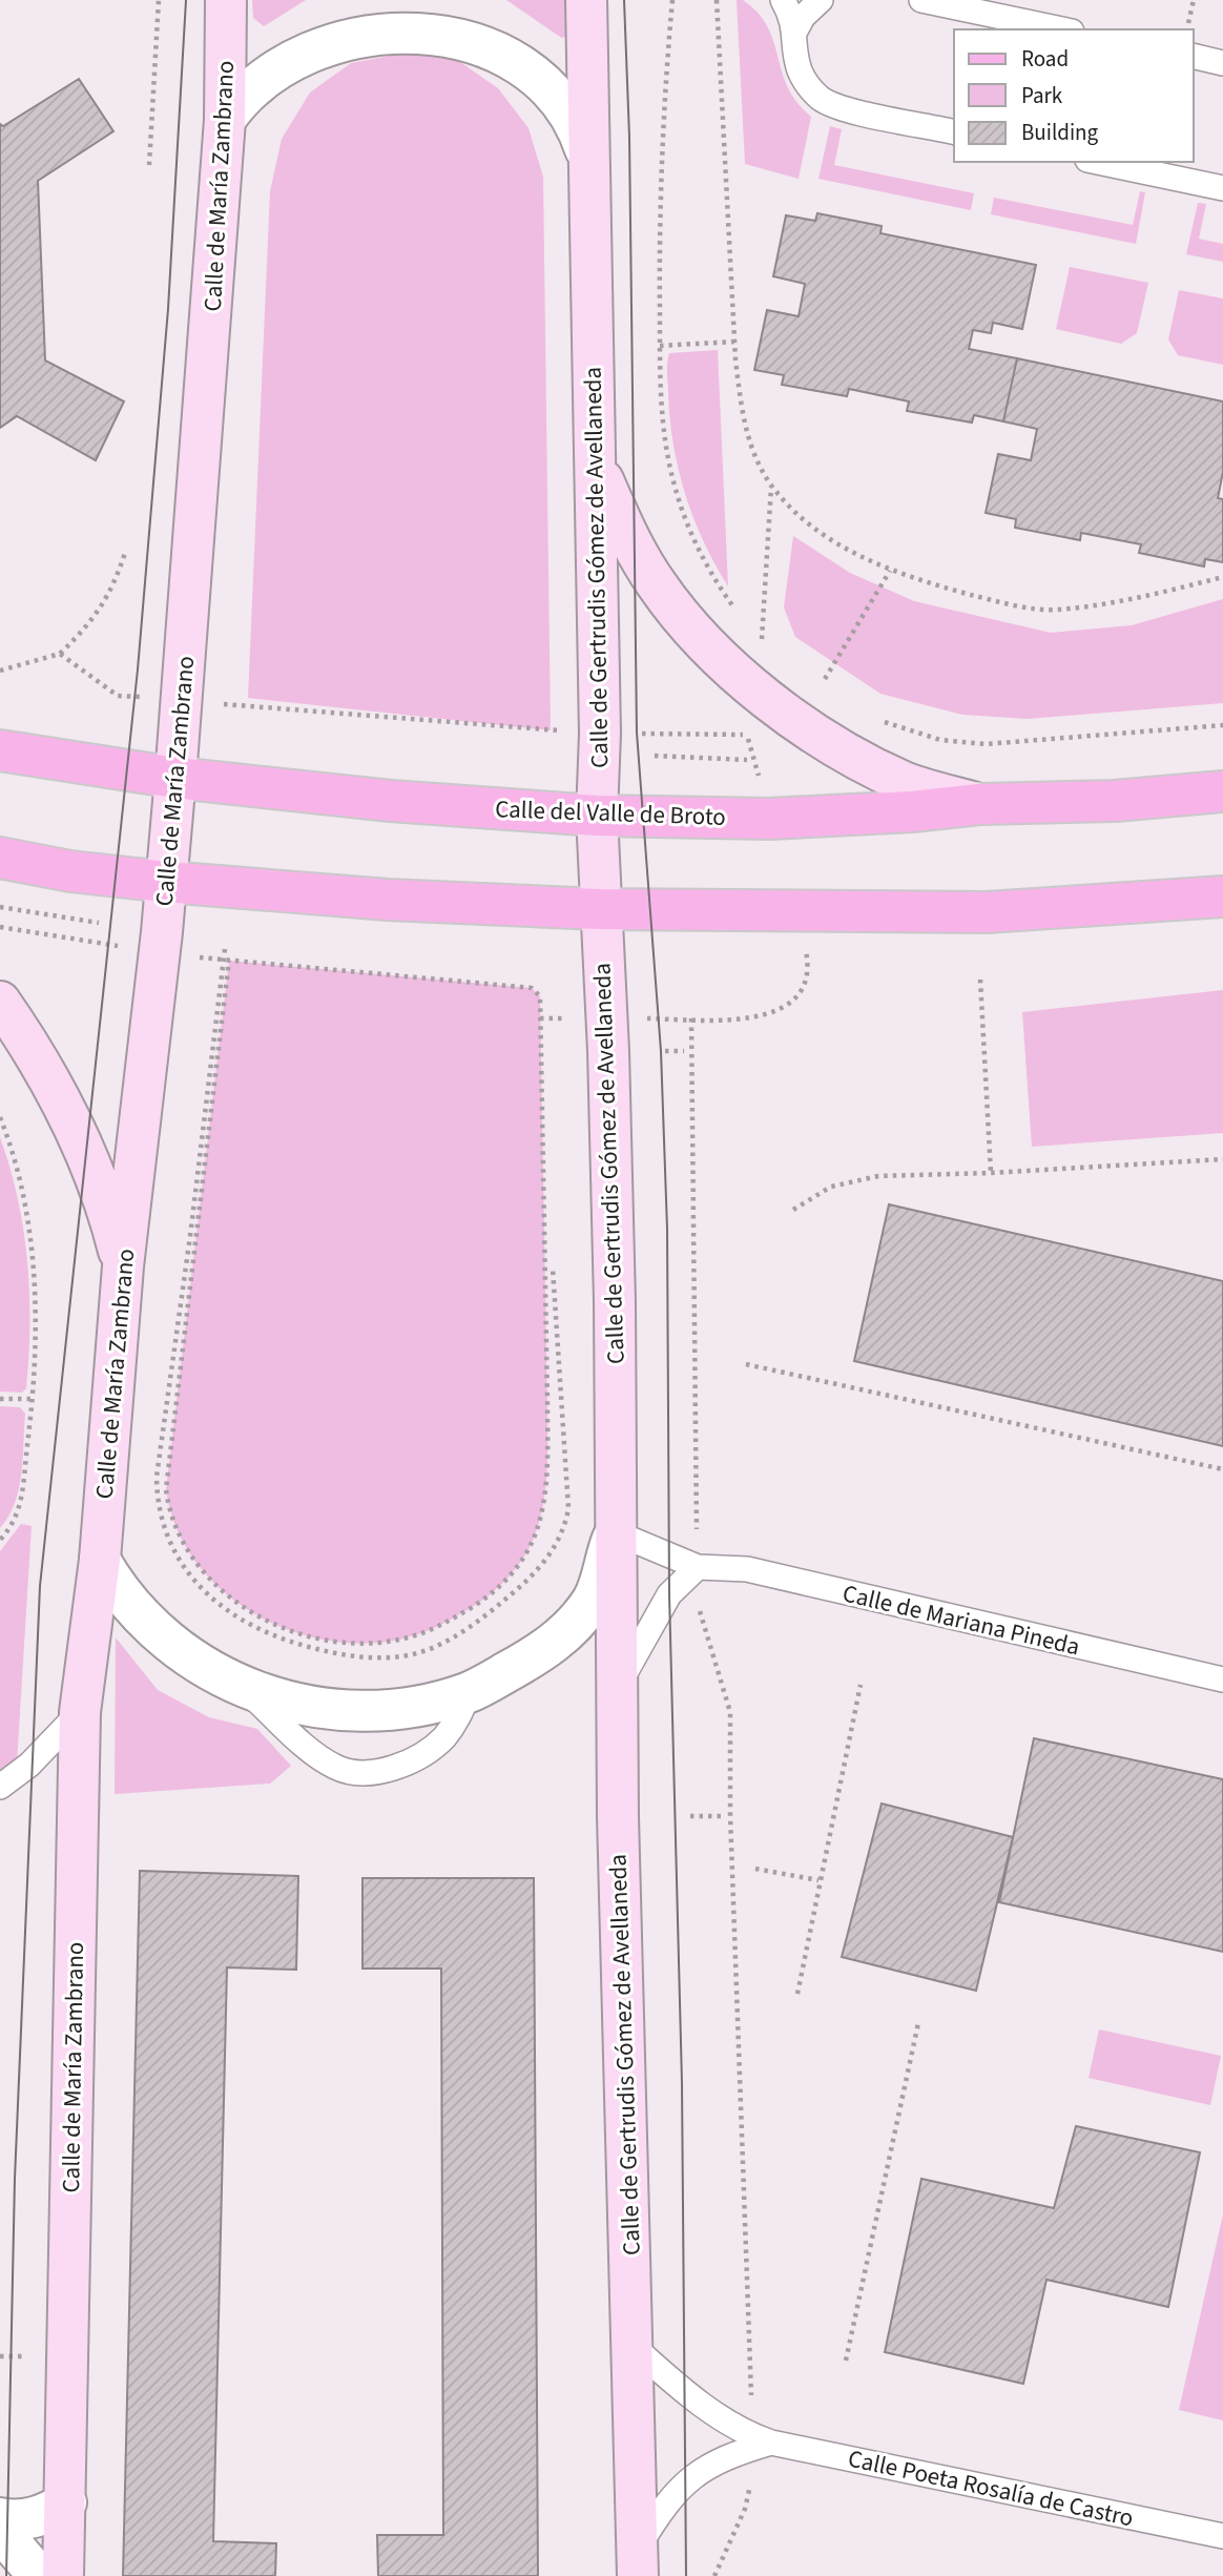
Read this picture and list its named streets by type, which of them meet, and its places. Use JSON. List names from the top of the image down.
{
  "streets": {
    "main road": ["Calle de María Zambrano", "Calle de Gertrudis Gómez de Avellaneda", "Calle del Valle de Broto"],
    "lane": ["Calle de Mariana Pineda", "Calle Poeta Rosalía de Castro"]
  },
  "crossings": [
    ["Calle de María Zambrano", "Calle del Valle de Broto"],
    ["Calle de Gertrudis Gómez de Avellaneda", "Calle del Valle de Broto"],
    ["Calle de Gertrudis Gómez de Avellaneda", "Calle Poeta Rosalía de Castro"]
  ],
  "legend": ["Road", "Park", "Building"]
}
